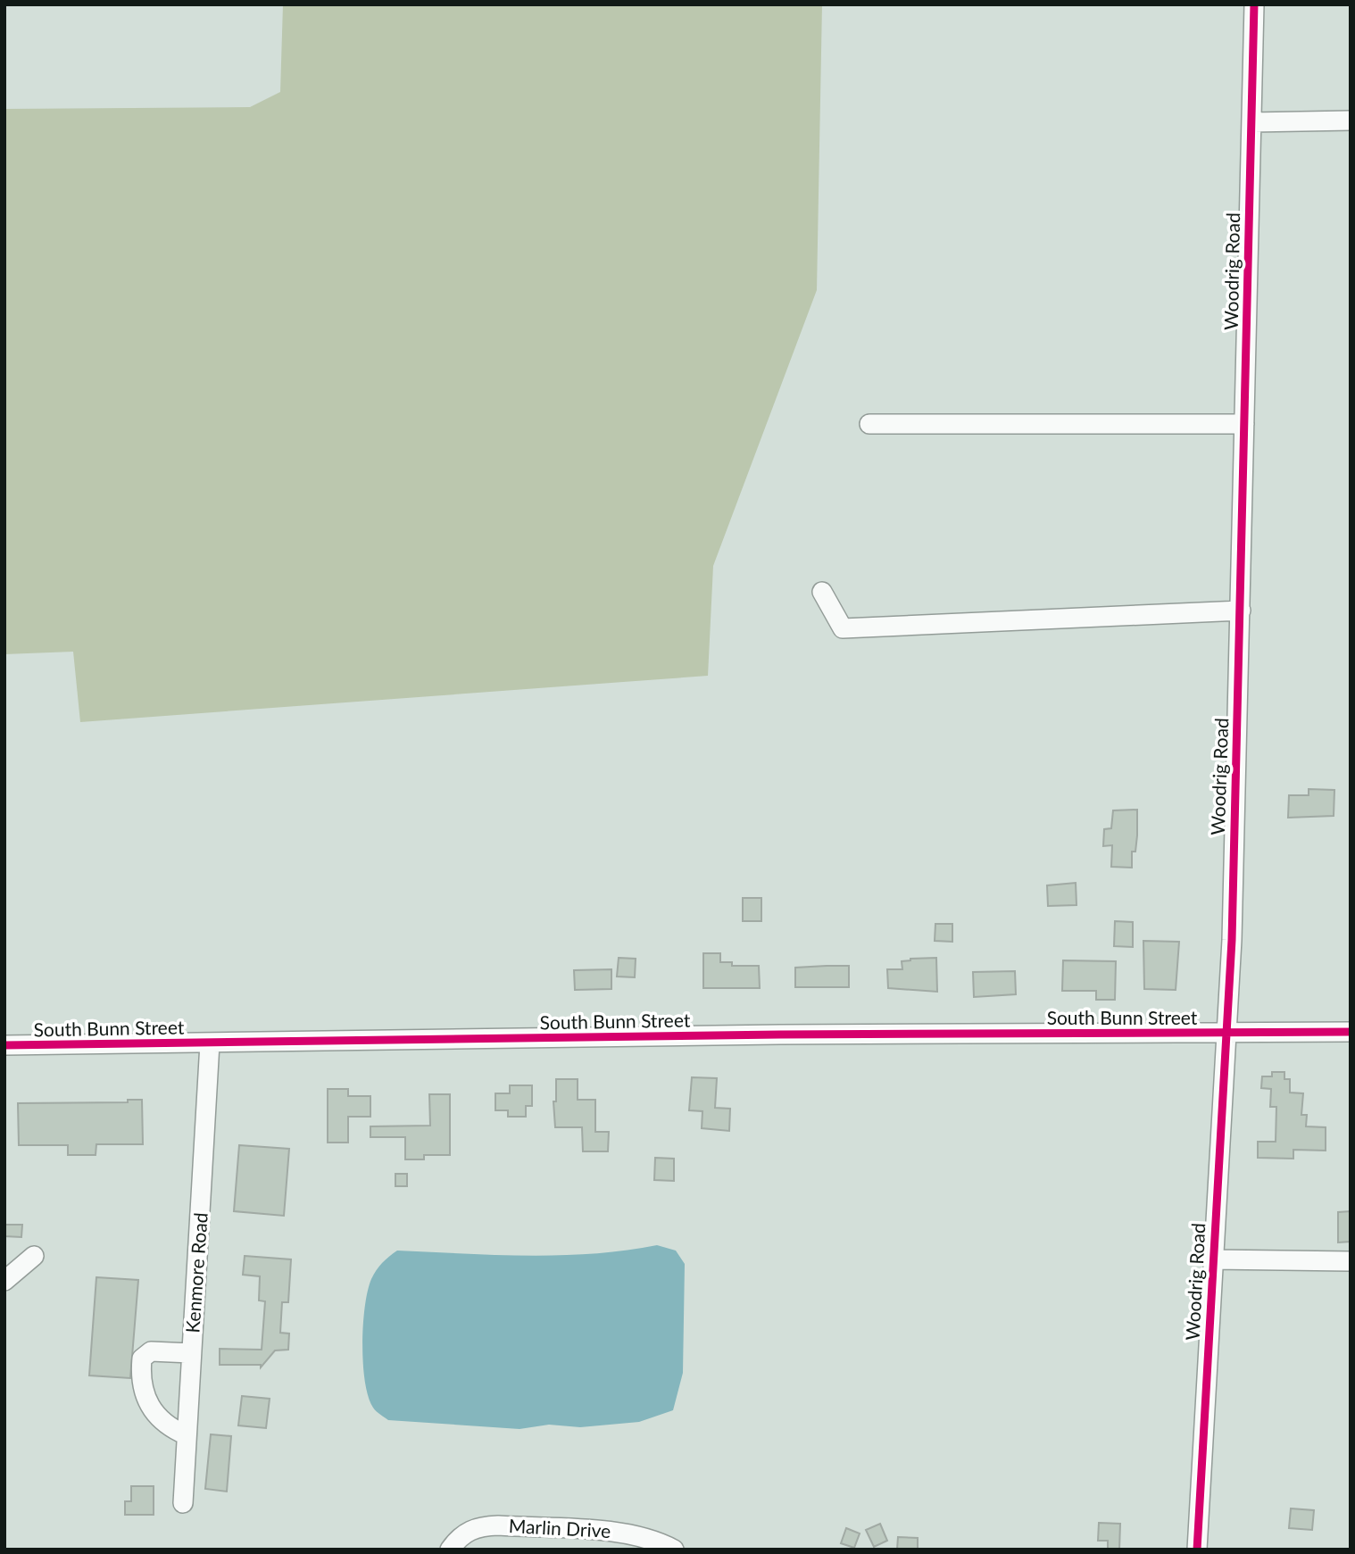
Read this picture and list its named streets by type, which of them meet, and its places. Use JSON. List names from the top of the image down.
{
  "streets": {
    "street": [
      "Woodrig Road",
      "South Bunn Street",
      "Kenmore Road",
      "Marlin Drive"
    ]
  },
  "crossings": [
    ["Woodrig Road", "South Bunn Street"],
    ["South Bunn Street", "Kenmore Road"]
  ]
}
